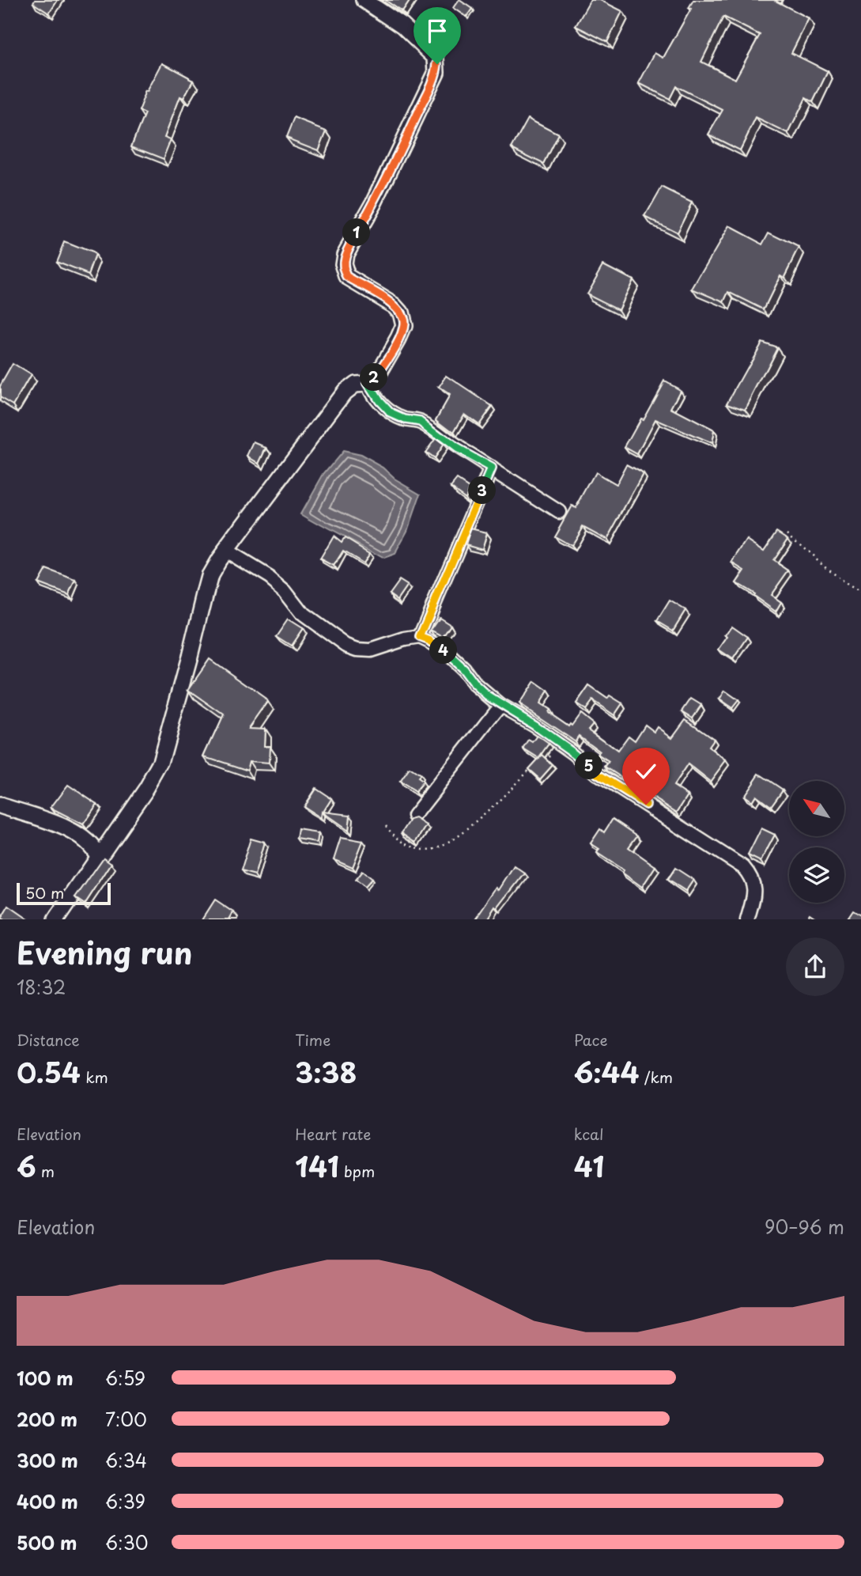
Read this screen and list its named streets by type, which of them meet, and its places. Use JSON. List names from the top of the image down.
{
  "scale_bar": "50 m",
  "north": "top left",
  "page": {
    "pins": [
      "1",
      "2",
      "3",
      "4",
      "5"
    ],
    "scale": "50 m",
    "heading": ["Evening run", "18:32"],
    "stats": [
      ["Distance", "0.54 km"],
      ["Time", "3:38"],
      ["Pace", "6:44 /km"],
      ["Elevation", "6 m"],
      ["Heart rate", "141 bpm"],
      ["kcal", "41"]
    ],
    "chart": ["Elevation", "90–96 m"],
    "list": [
      {
        "name": "100 m",
        "note": "6:59"
      },
      {
        "name": "200 m",
        "note": "7:00"
      },
      {
        "name": "300 m",
        "note": "6:34"
      },
      {
        "name": "400 m",
        "note": "6:39"
      },
      {
        "name": "500 m",
        "note": "6:30"
      }
    ]
  }
}
